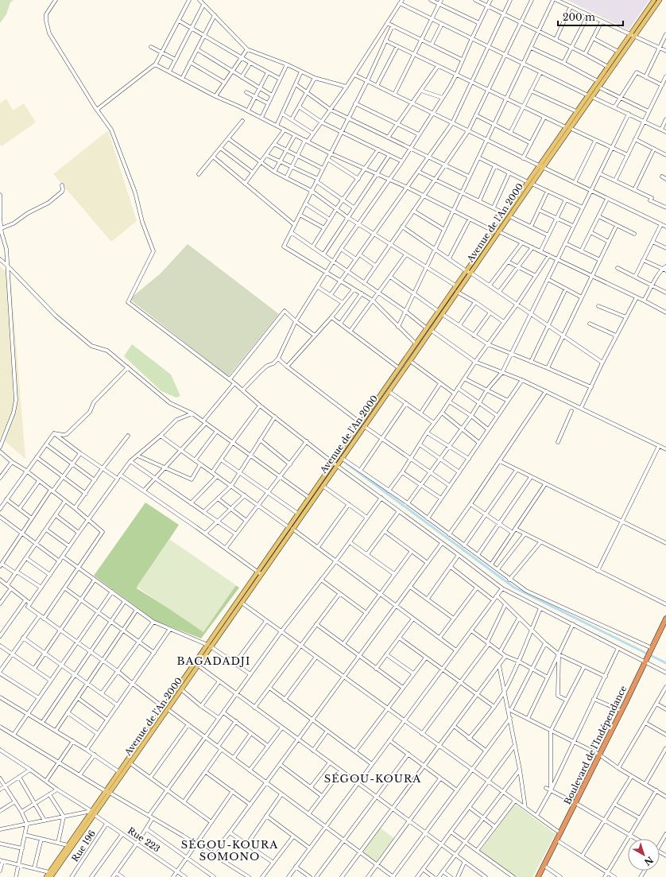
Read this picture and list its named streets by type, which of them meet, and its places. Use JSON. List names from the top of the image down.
{
  "streets": {
    "highway": ["Boulevard de l'Indépendance"],
    "main road": ["Avenue de l'An 2000"],
    "street": ["Rue 223", "Rue 196"]
  },
  "crossings": [
    ["Avenue de l'An 2000", "Rue 223"],
    ["Rue 223", "Rue 196"]
  ],
  "districts": ["BAGADADJI", "SÉGOU-KOURA", "SÉGOU-KOURA SOMONO"],
  "scale_bar": "200 m",
  "north": "bottom right"
}
